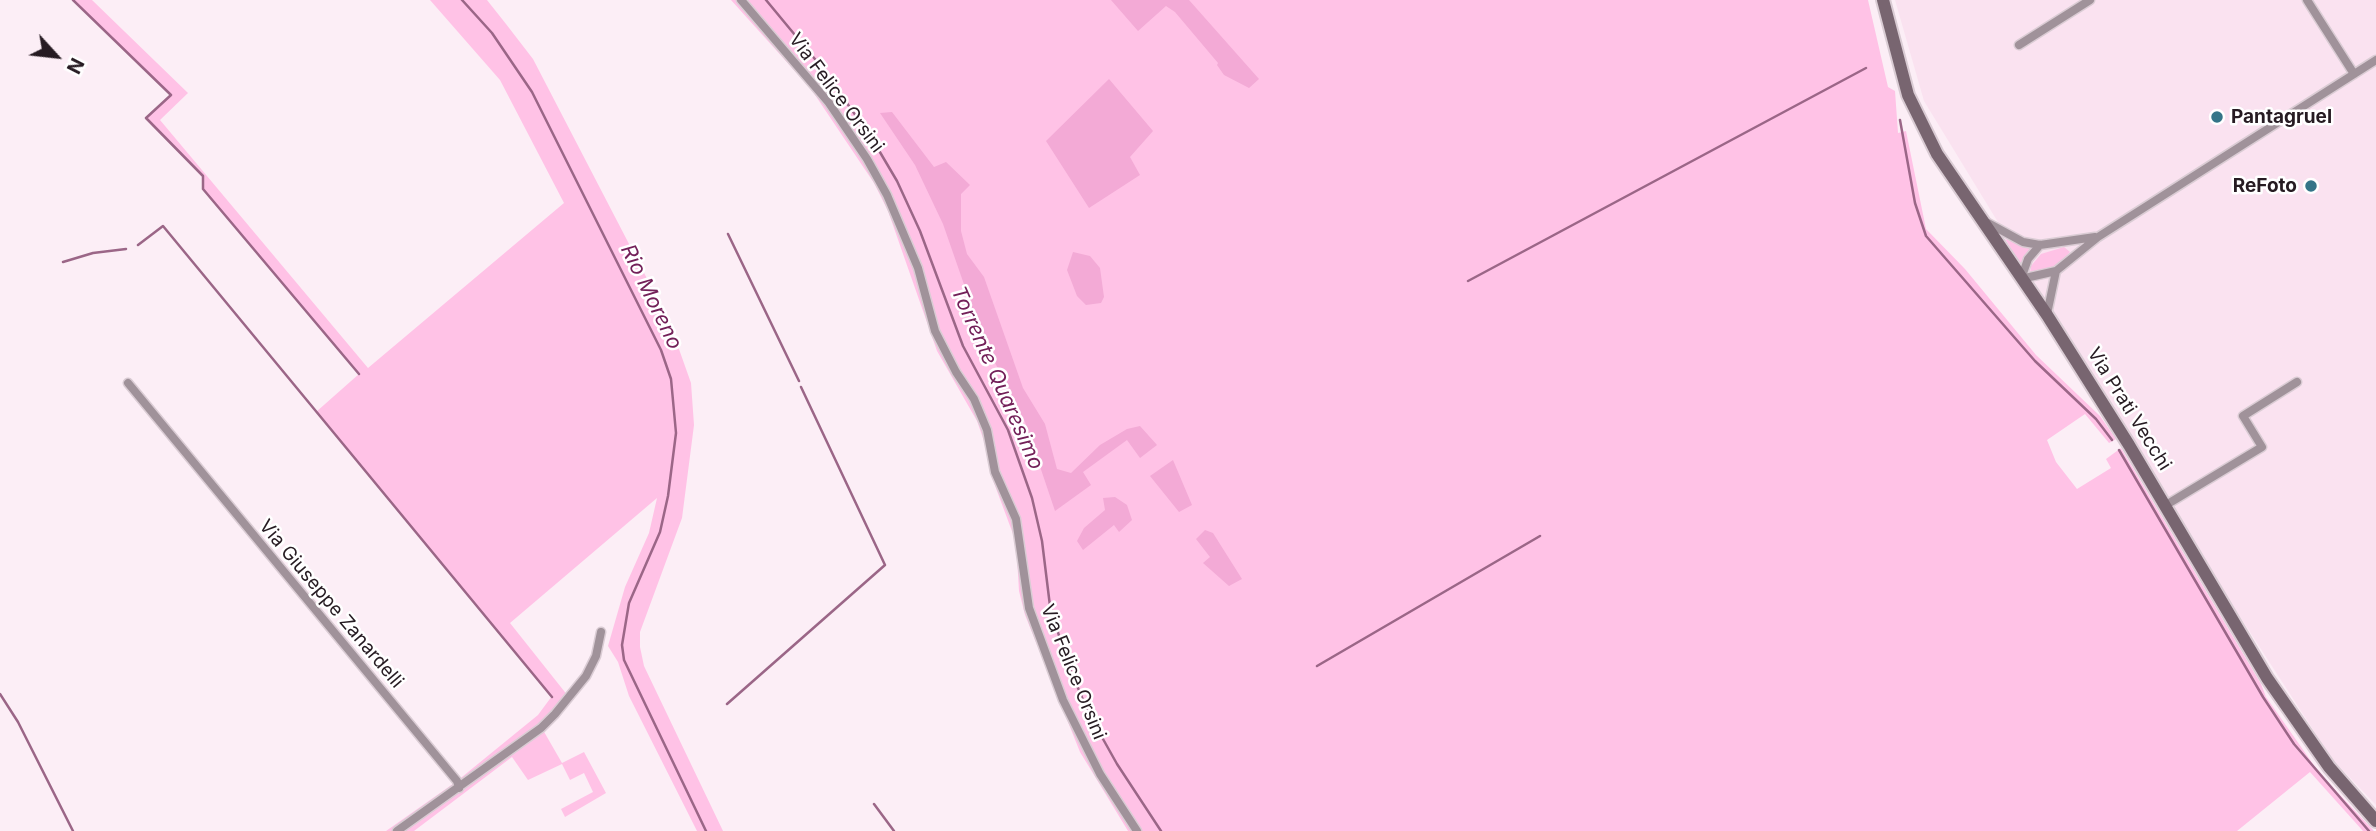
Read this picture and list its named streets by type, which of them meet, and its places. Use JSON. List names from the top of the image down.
{
  "streets": {
    "main road": ["Via Prati Vecchi"],
    "street": ["Via Felice Orsini", "Via Giuseppe Zanardelli"]
  },
  "water": ["Rio Moreno", "Torrente Quaresimo"],
  "places": ["Pantagruel", "ReFoto"],
  "north": "bottom right"
}
